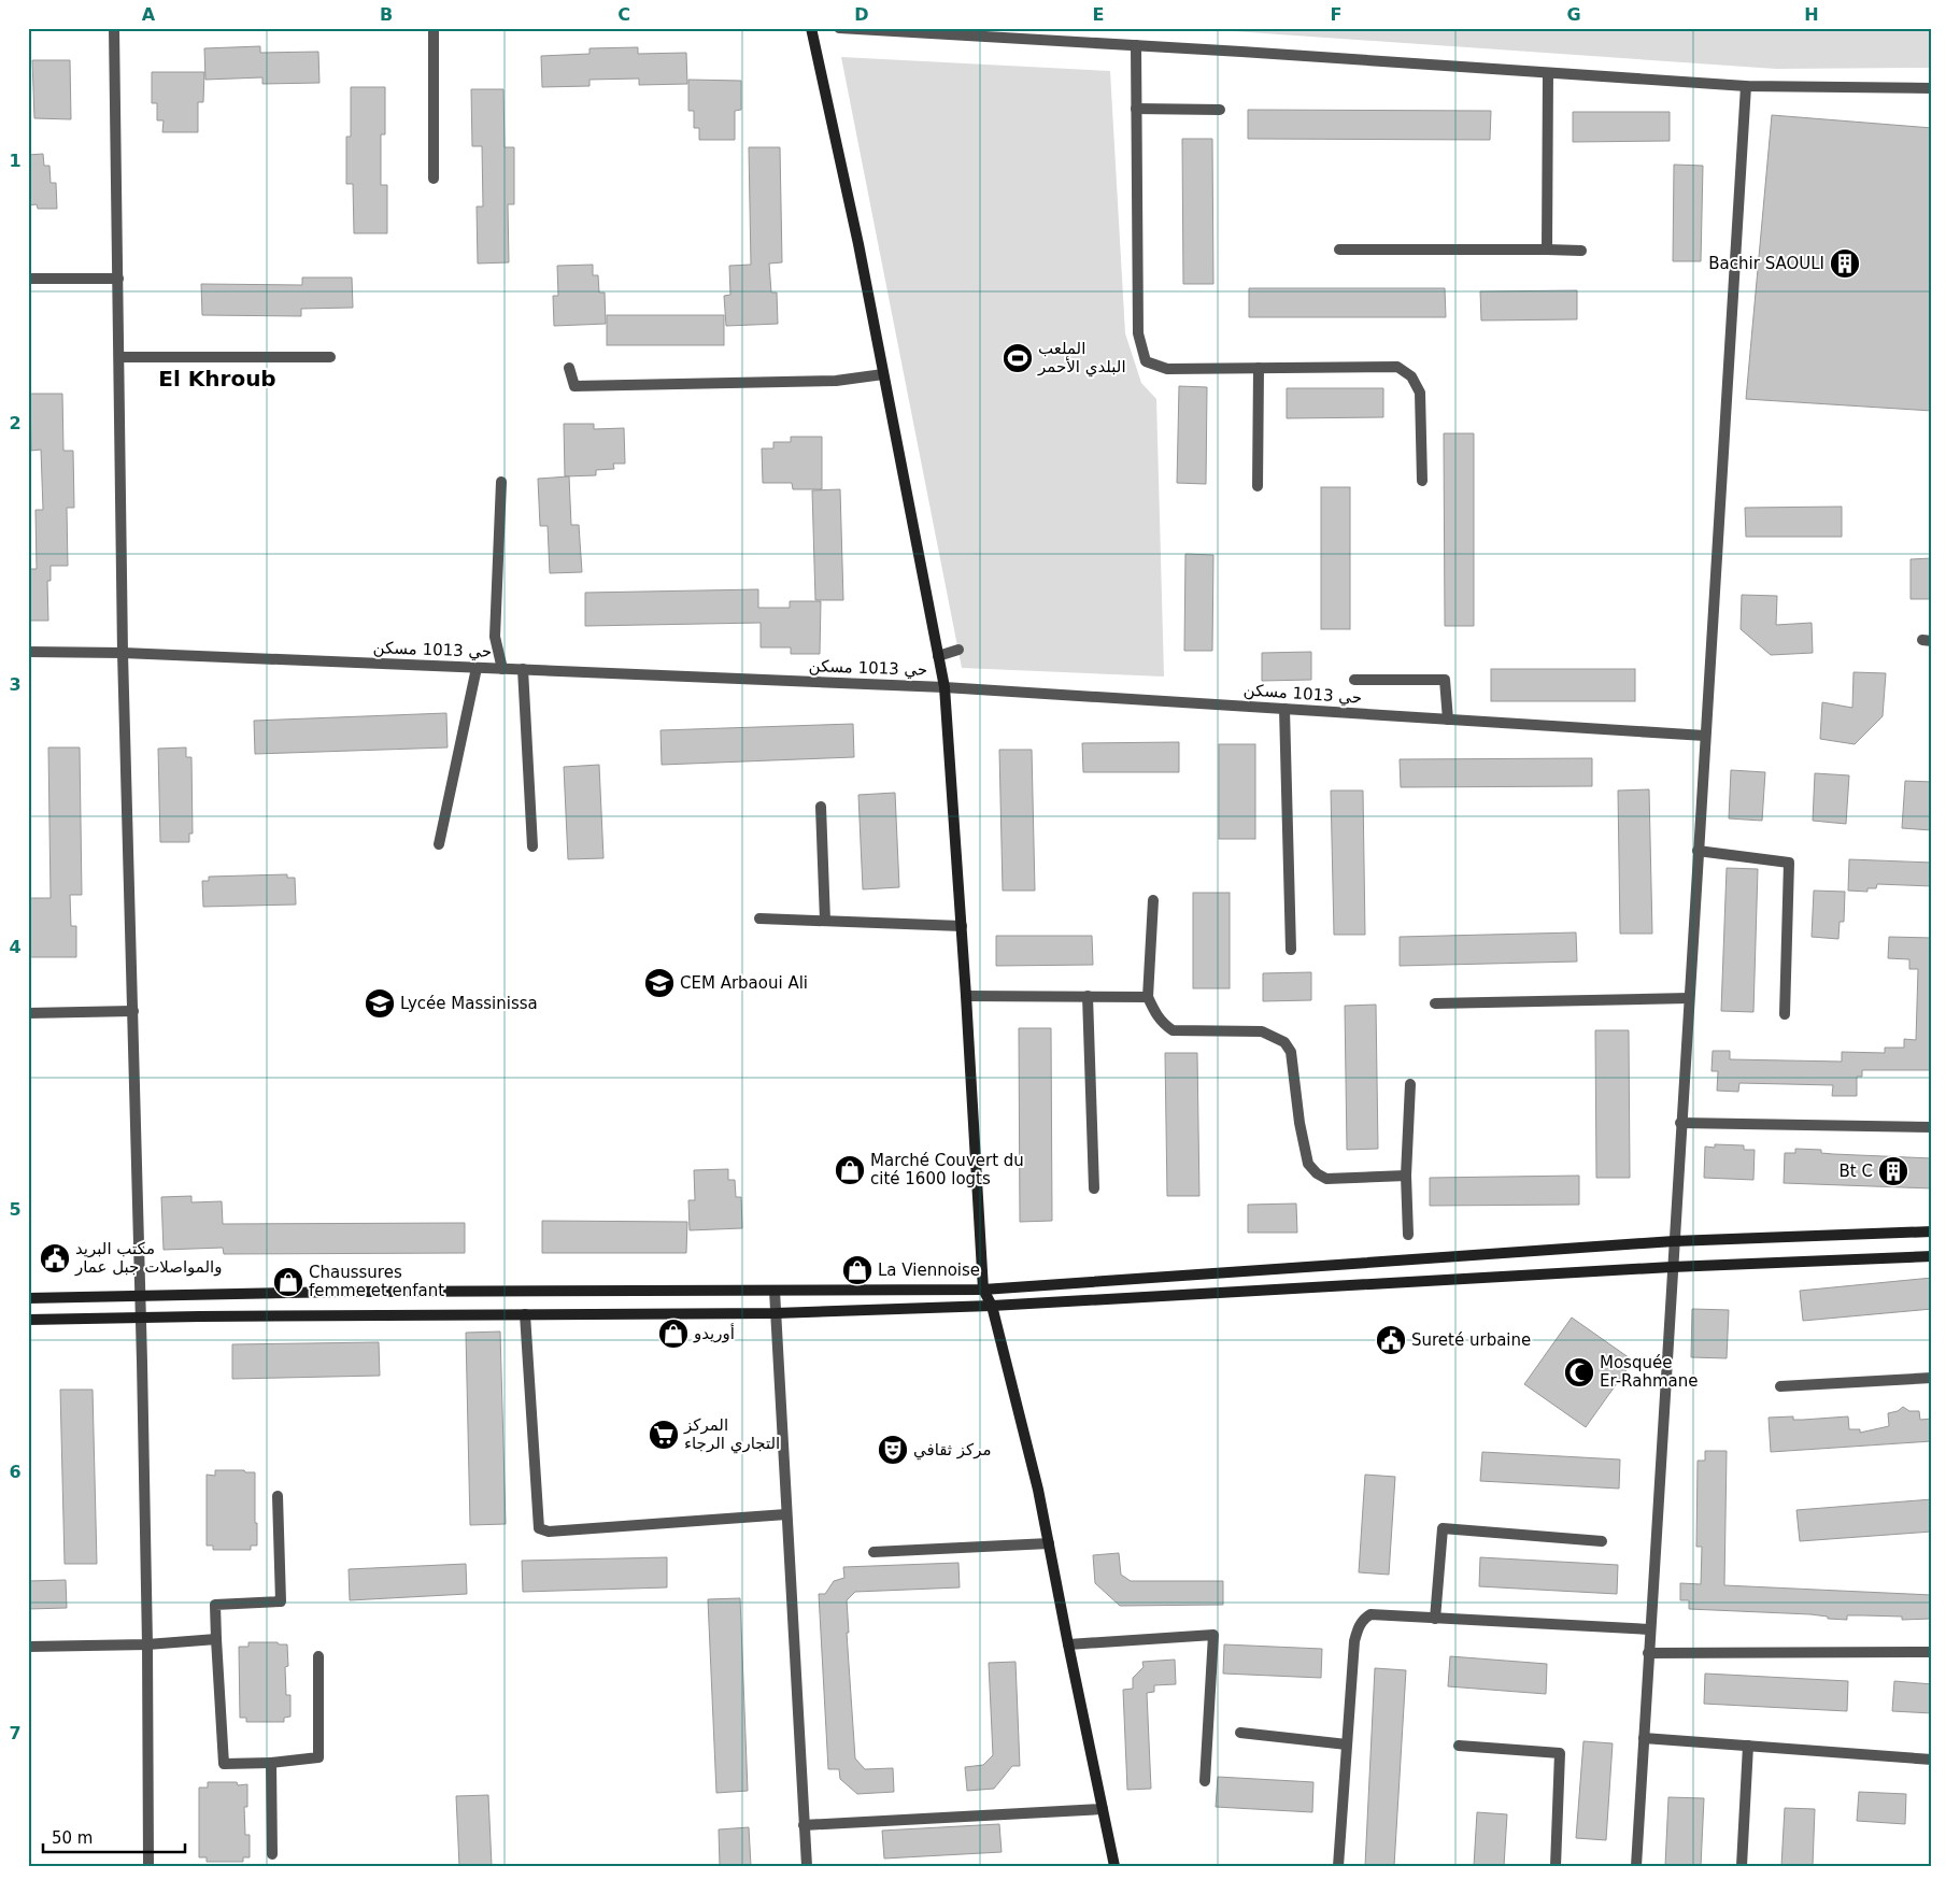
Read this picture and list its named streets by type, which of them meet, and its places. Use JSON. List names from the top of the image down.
{
  "streets": {
    "street": ["حي 1013 مسكن"]
  },
  "districts": ["El Khroub"],
  "places": {
    "building": ["Bachir SAOULI", "Bt C"],
    "sports": ["الملعب البلدي الأحمر"],
    "school or university": ["CEM Arbaoui Ali", "Lycée Massinissa"],
    "shop": [
      "Marché Couvert du cité 1600 logts",
      "La Viennoise",
      "Chaussures femme et enfant",
      "أوريدو"
    ],
    "public building": ["مكتب البريد والمواصلات جبل عمار", "Sureté urbaine"],
    "mosque": ["Mosquée Er-Rahmane"],
    "supermarket": ["المركز التجاري الرجاء"],
    "theatre": ["مركز ثقافي"]
  },
  "scale_bar": "50 m",
  "grid": {
    "columns": [
      "A",
      "B",
      "C",
      "D",
      "E",
      "F",
      "G",
      "H"
    ],
    "rows": [
      "1",
      "2",
      "3",
      "4",
      "5",
      "6",
      "7"
    ]
  }
}
